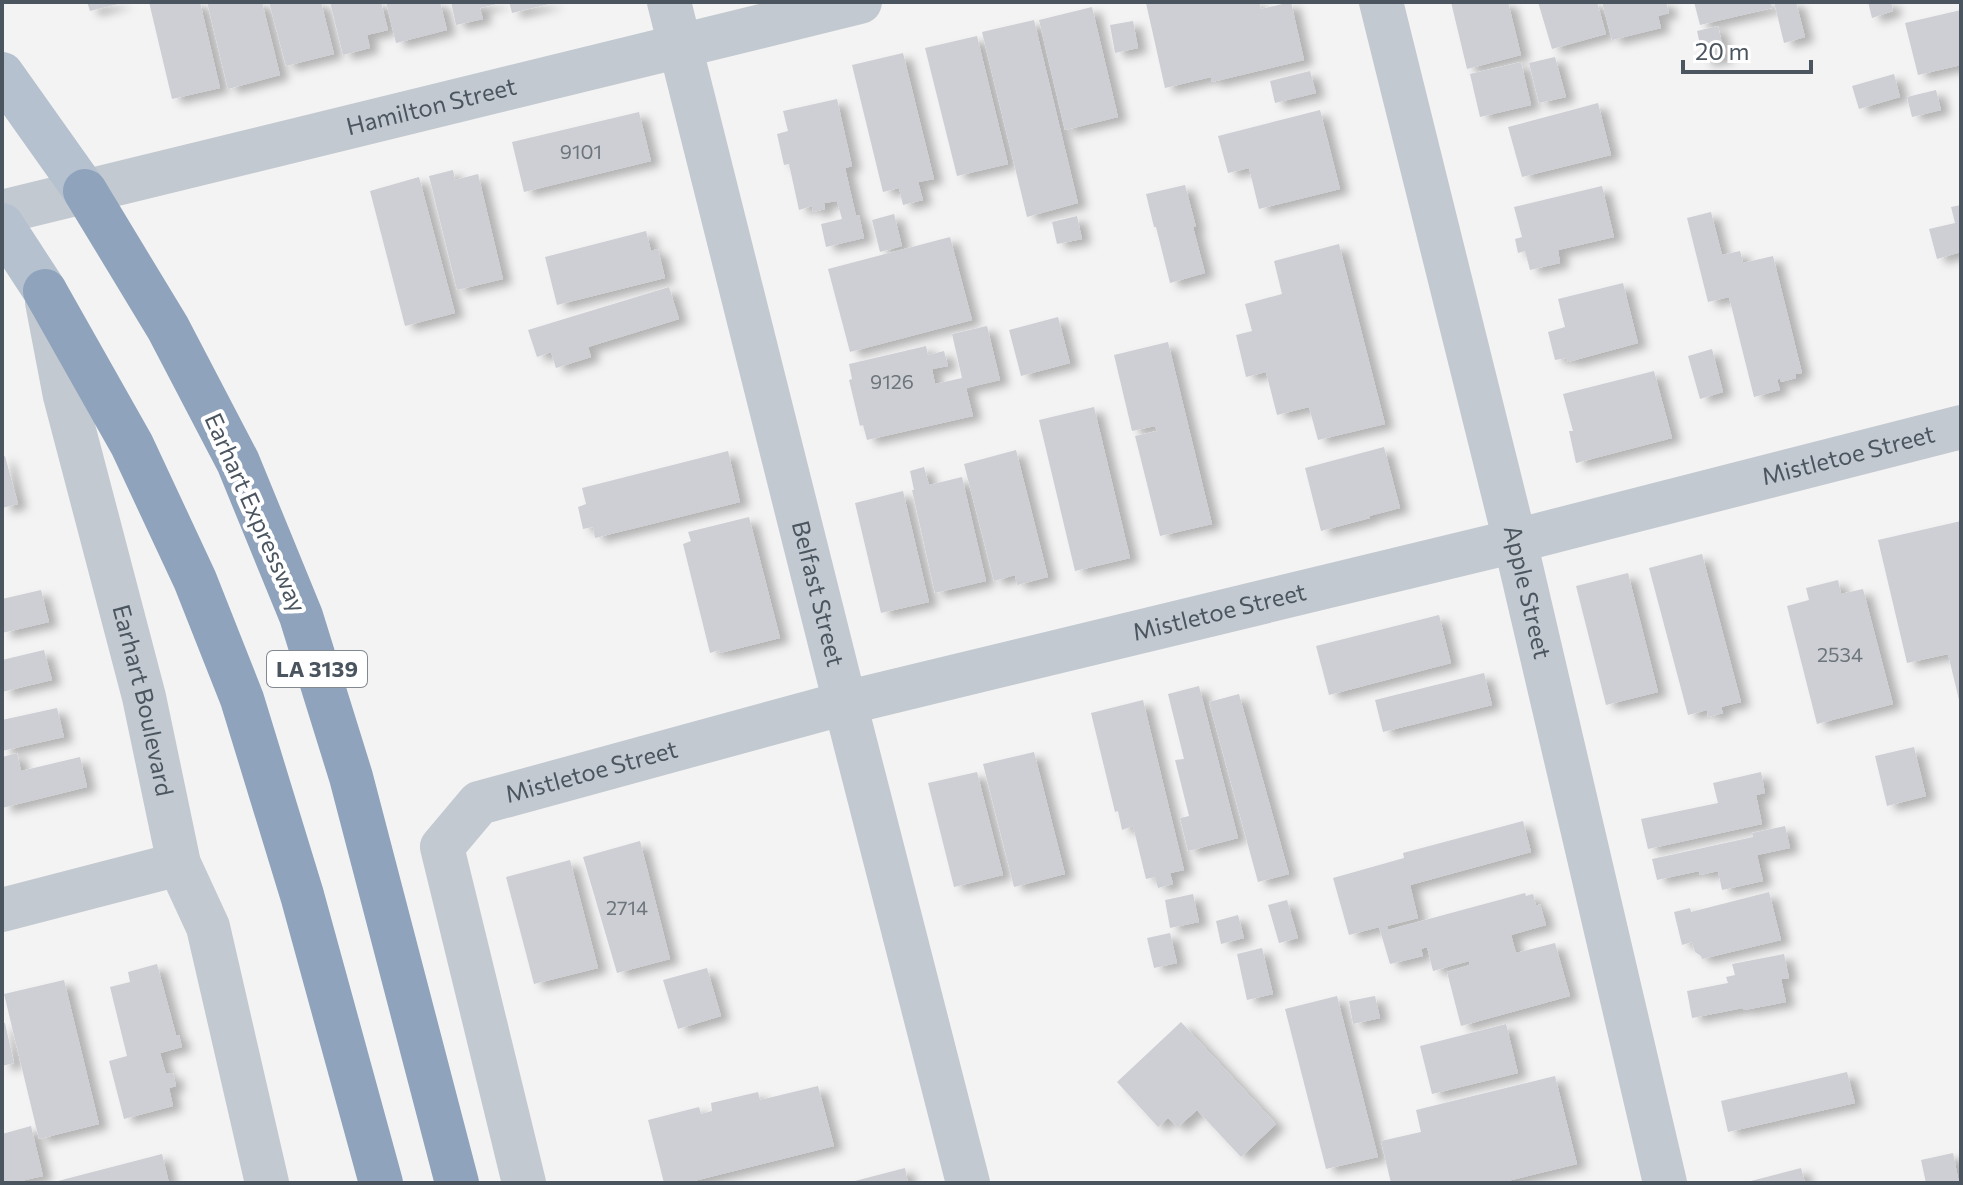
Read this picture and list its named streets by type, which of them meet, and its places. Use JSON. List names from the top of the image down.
{
  "streets": {
    "highway": ["Earhart Expressway", "LA 3139"],
    "main road": ["Earhart Boulevard"],
    "street": [
      "Hamilton Street",
      "Mistletoe Street",
      "Apple Street",
      "Belfast Street"
    ]
  },
  "crossings": [
    ["Hamilton Street", "Earhart Expressway"],
    ["Hamilton Street", "Belfast Street"],
    ["Hamilton Street", "LA 3139"],
    ["Mistletoe Street", "Apple Street"],
    ["Mistletoe Street", "Belfast Street"],
    ["Earhart Expressway", "LA 3139"],
    ["LA 3139", "Earhart Boulevard"]
  ],
  "house_numbers": [
    "9101",
    "9126",
    "2534",
    "2714"
  ],
  "scale_bar": "20 m"
}
